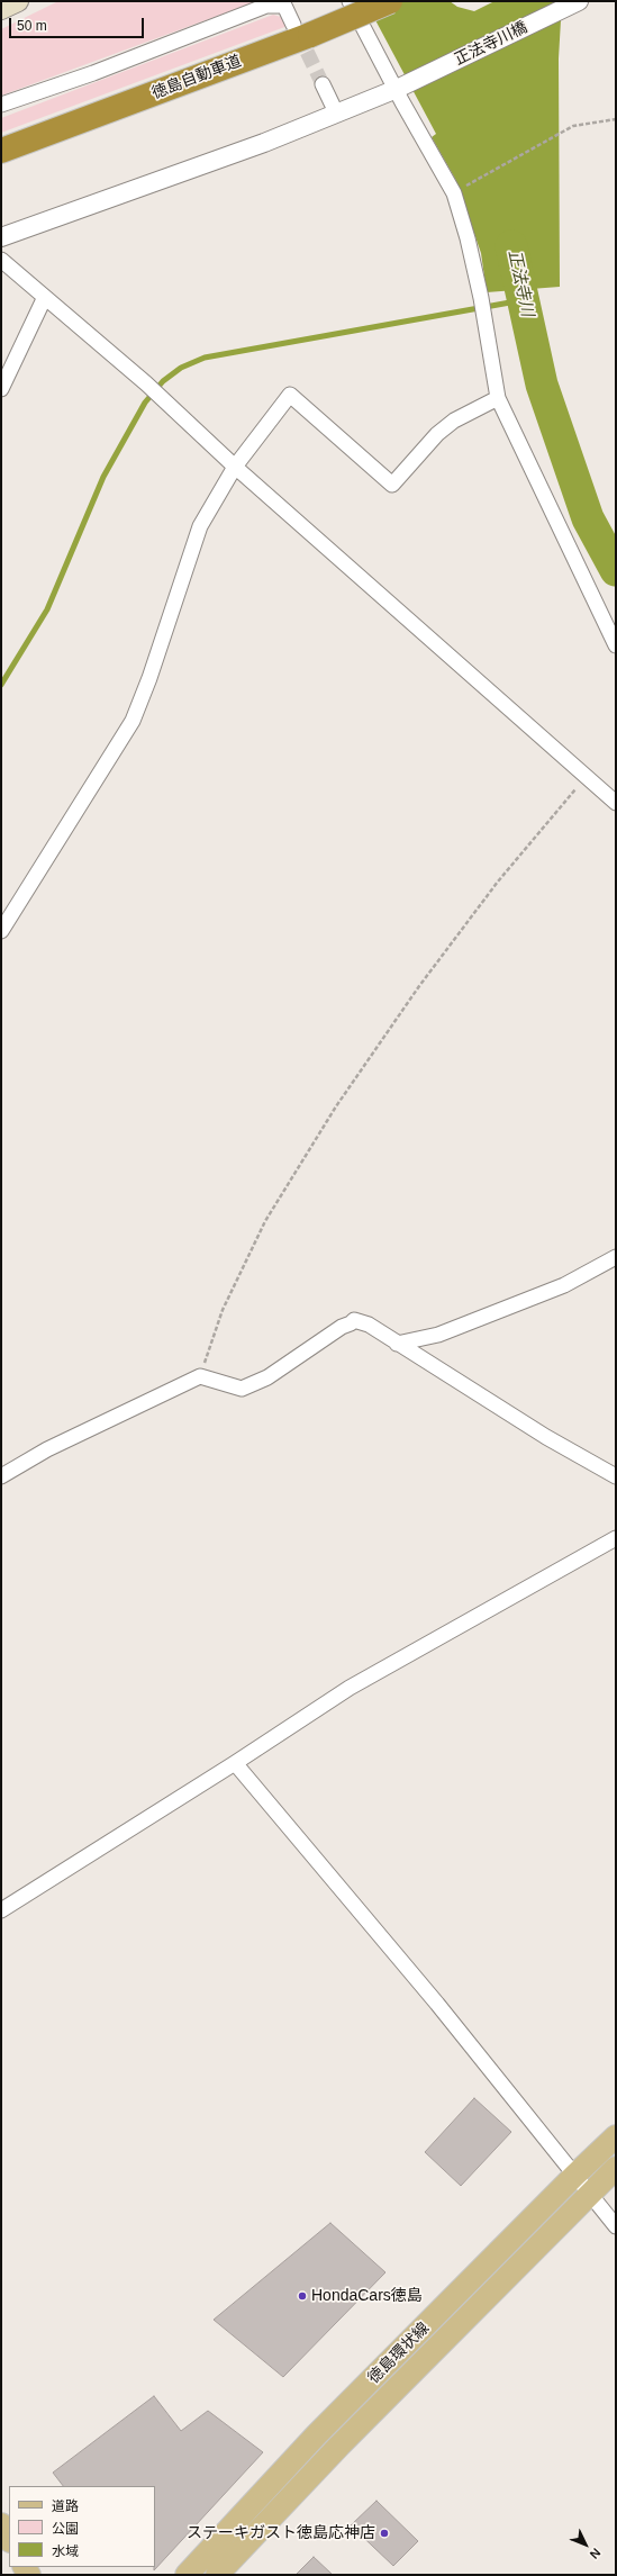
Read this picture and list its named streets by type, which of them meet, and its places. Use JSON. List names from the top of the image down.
{
  "streets": {
    "highway": ["徳島自動車道"],
    "main road": ["徳島環状線"],
    "street": ["正法寺川橋"]
  },
  "water": ["正法寺川"],
  "places": ["HondaCars徳島", "ステーキガスト徳島応神店"],
  "legend": ["道路", "公園", "水域"],
  "scale_bar": "50 m",
  "north": "bottom right"
}
